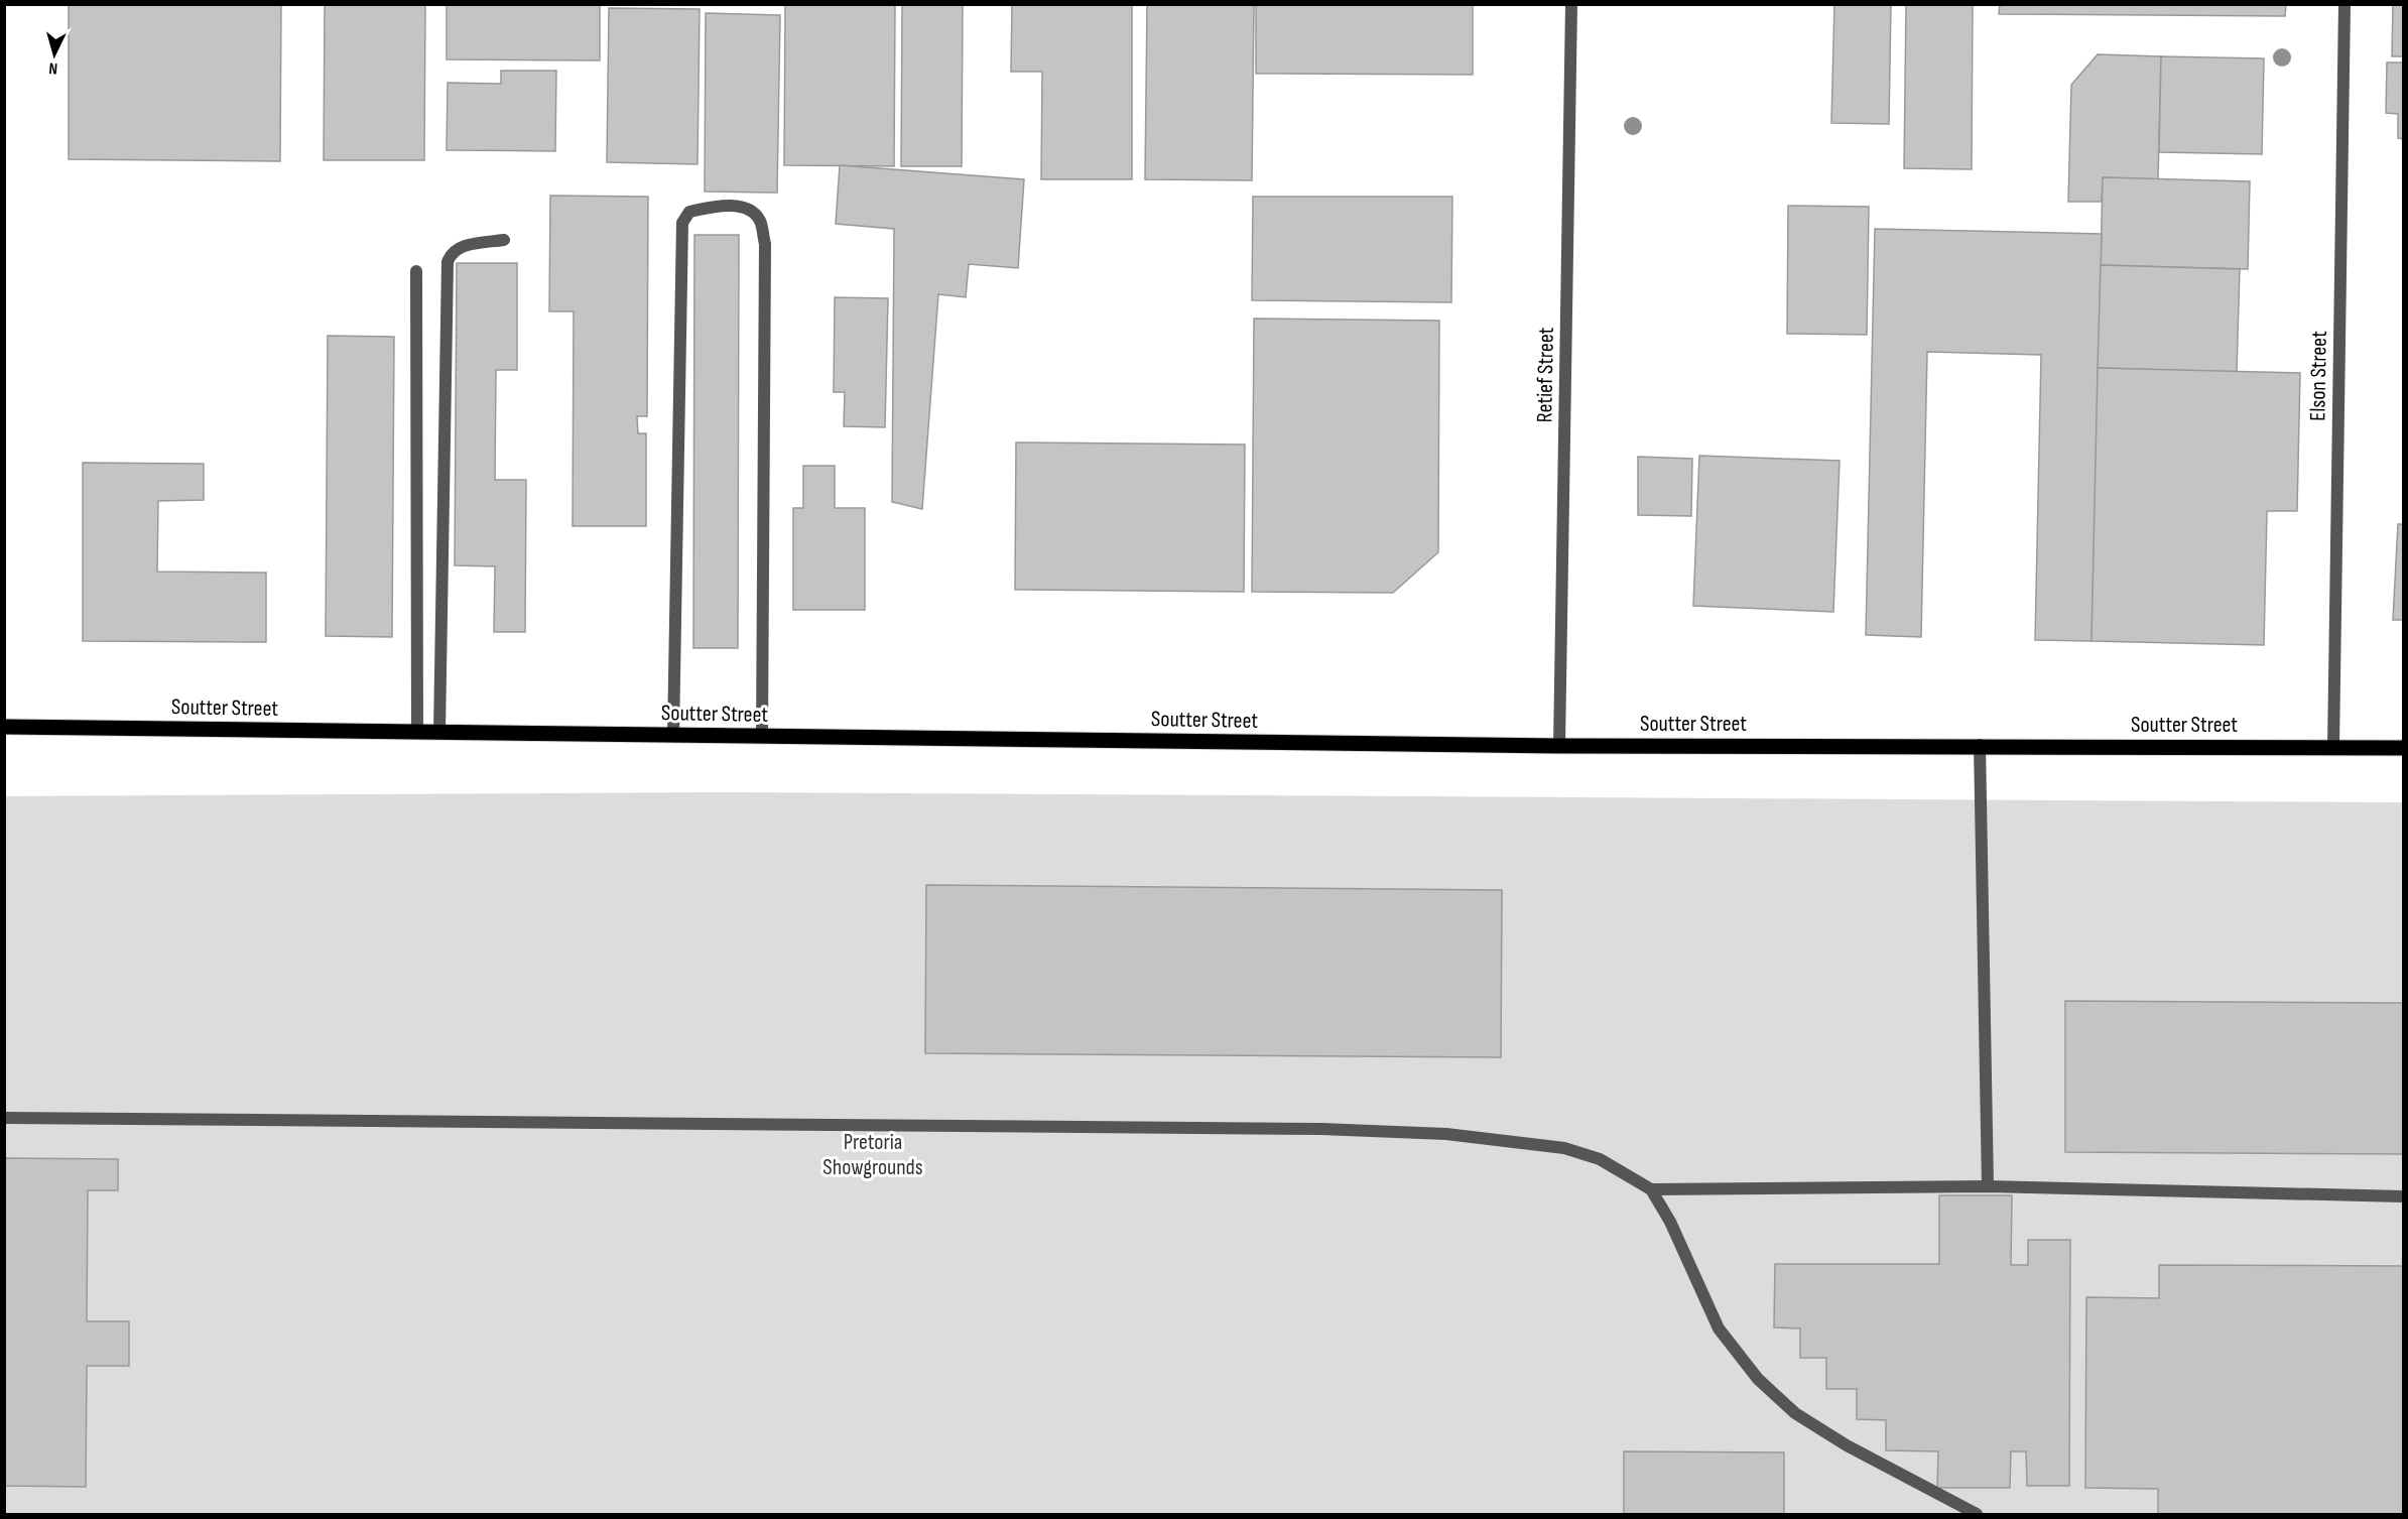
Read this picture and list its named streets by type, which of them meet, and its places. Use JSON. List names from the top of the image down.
{
  "streets": {
    "main road": ["Soutter Street"],
    "street": ["Retief Street", "Elson Street"]
  },
  "crossings": [
    ["Retief Street", "Soutter Street"],
    ["Elson Street", "Soutter Street"]
  ],
  "parks": ["Pretoria Showgrounds"],
  "north": "bottom"
}
